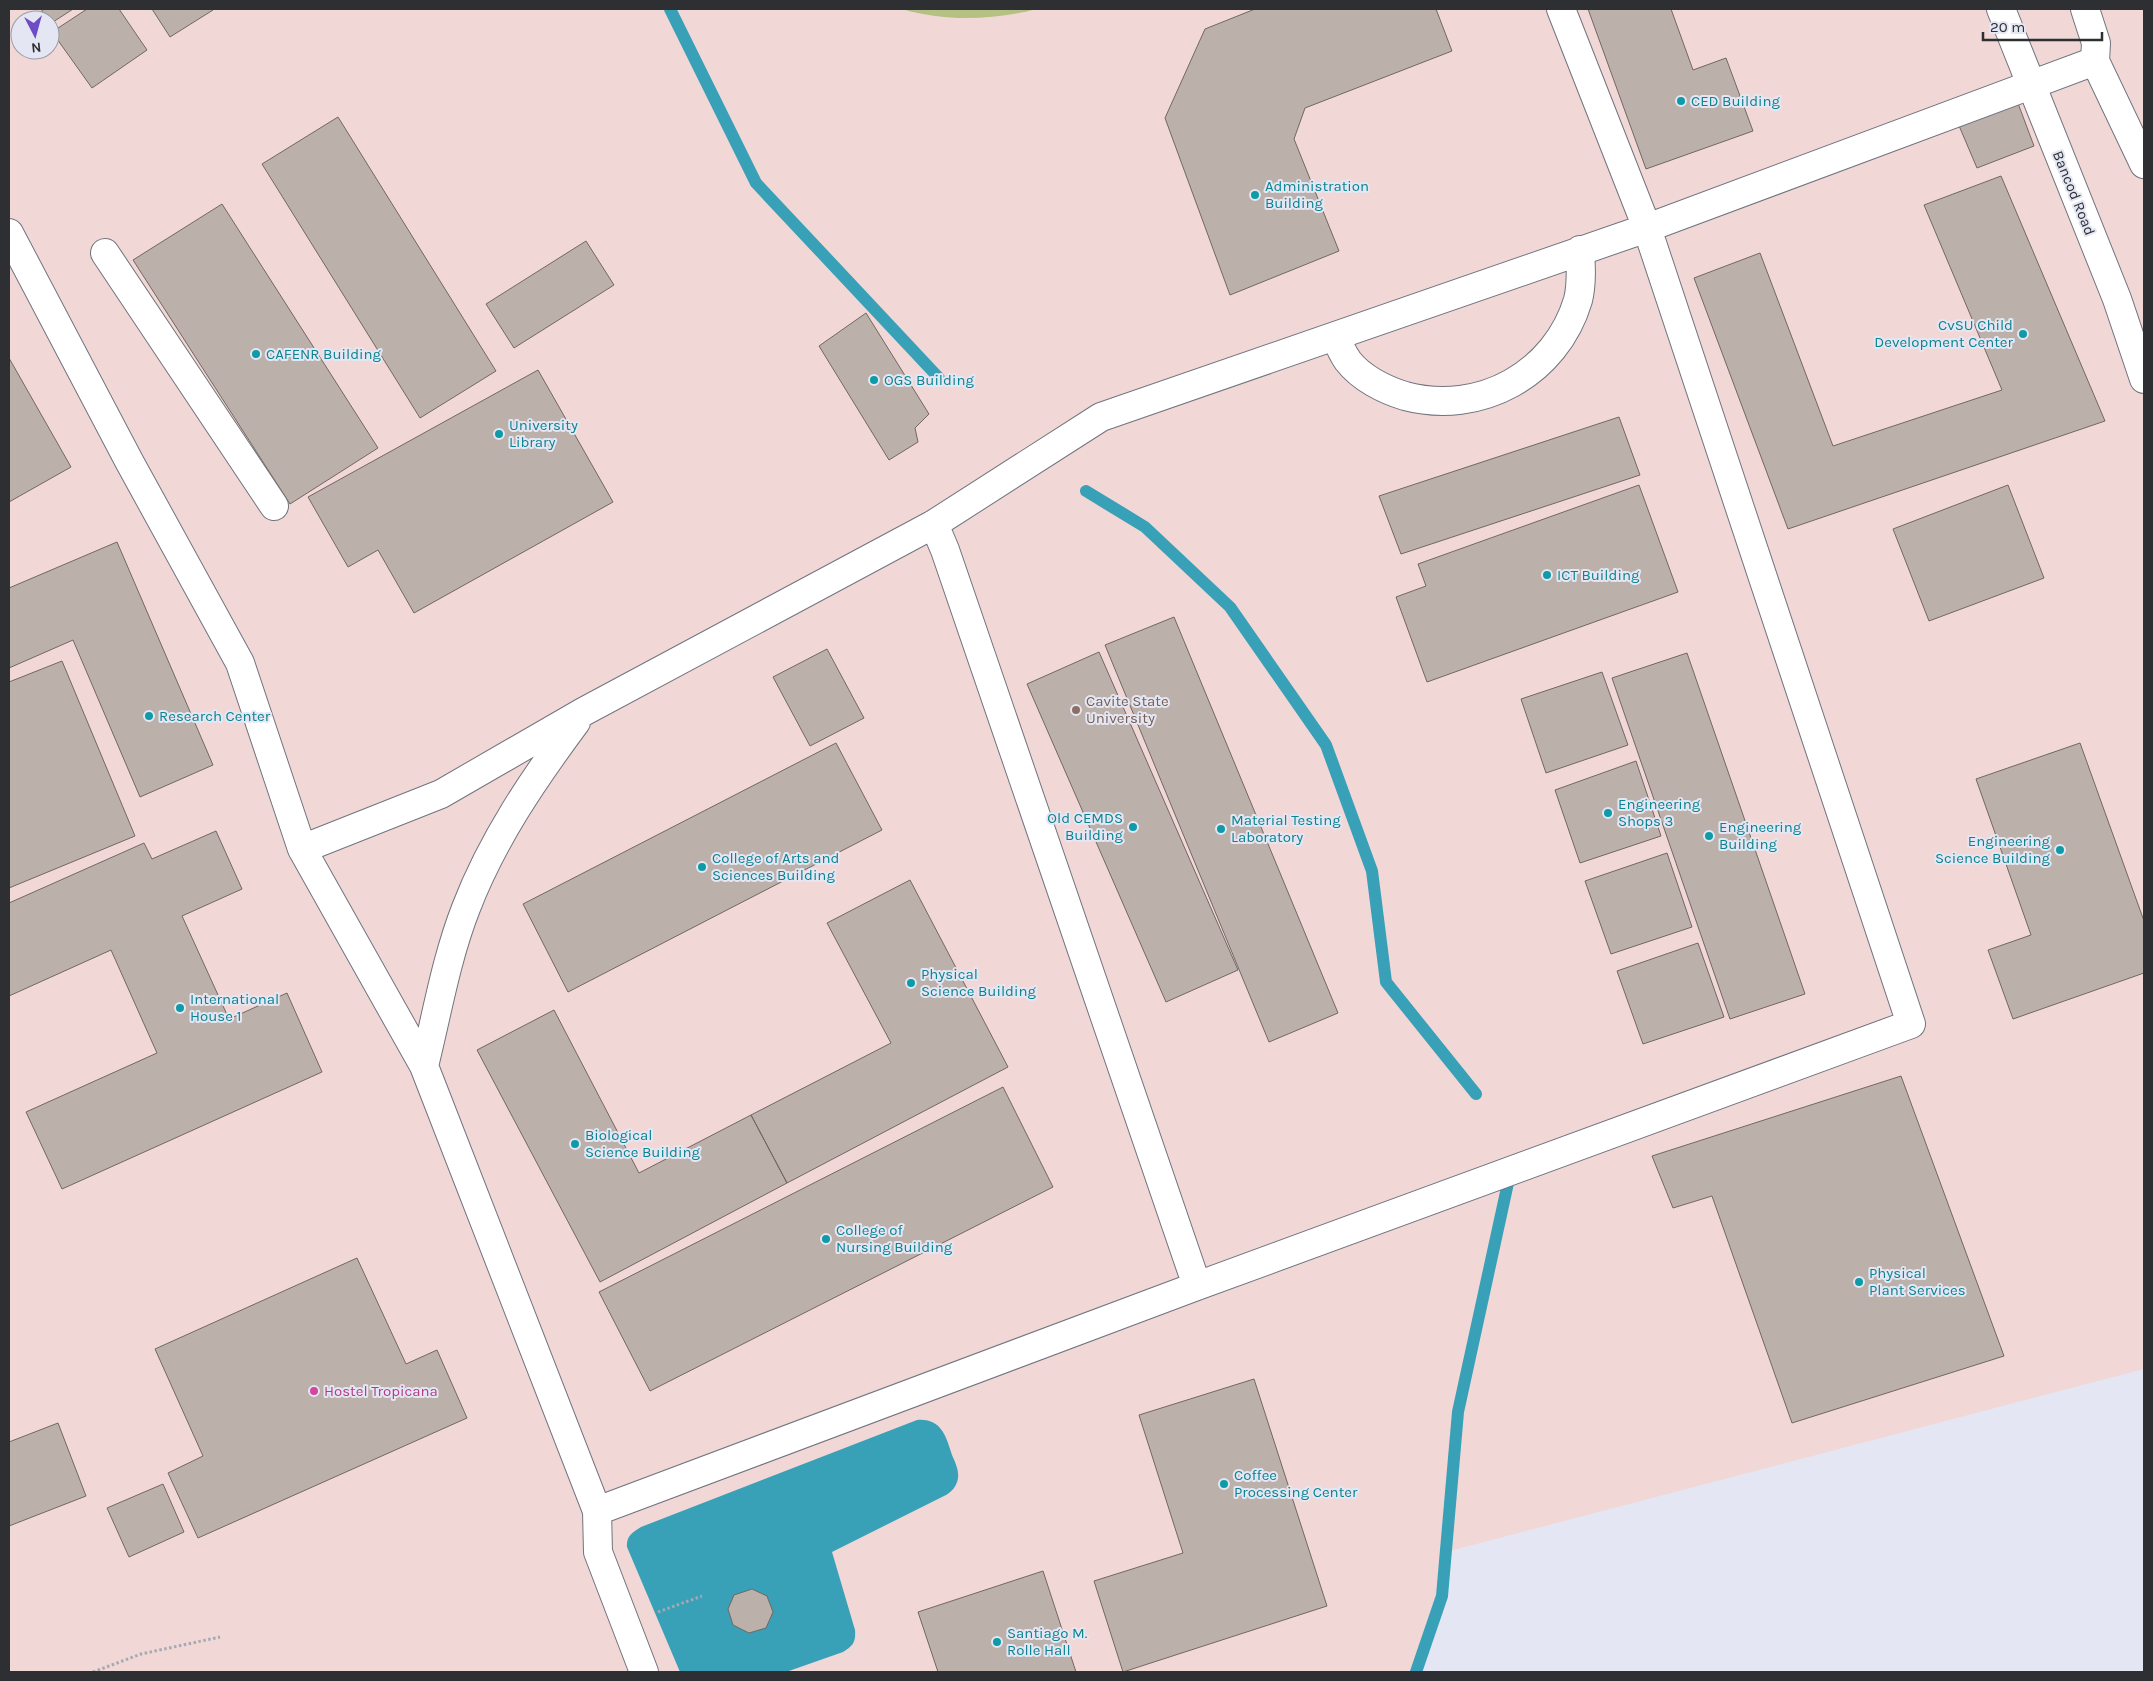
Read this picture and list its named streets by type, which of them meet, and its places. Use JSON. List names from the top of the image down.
{
  "streets": {
    "street": ["Bancod Road"]
  },
  "places": [
    "CED Building",
    "Administration Building",
    "CvSU Child Development Center",
    "CAFENR Building",
    "OGS Building",
    "University Library",
    "ICT Building",
    "Cavite State University",
    "Research Center",
    "Engineering Shops 3",
    "Old CEMDS Building",
    "Material Testing Laboratory",
    "Engineering Building",
    "Engineering Science Building",
    "College of Arts and Sciences Building",
    "Physical Science Building",
    "International House 1",
    "Biological Science Building",
    "College of Nursing Building",
    "Physical Plant Services",
    "Hostel Tropicana",
    "Coffee Processing Center",
    "Santiago M. Rolle Hall"
  ],
  "scale_bar": "20 m",
  "north": "bottom"
}
